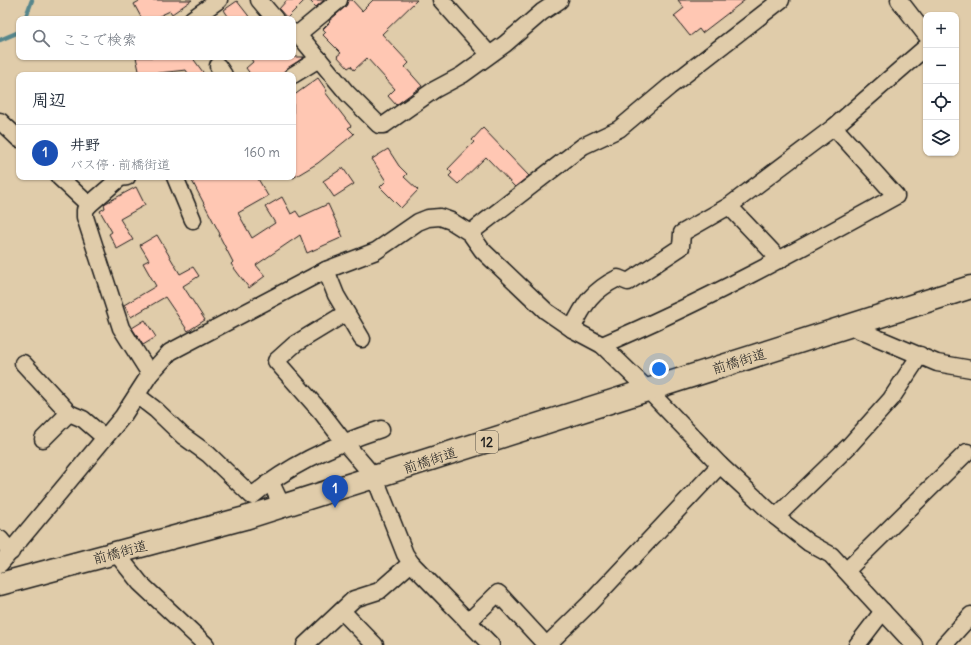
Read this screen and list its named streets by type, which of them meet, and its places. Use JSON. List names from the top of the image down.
{
  "streets": {
    "main road": ["前橋街道", "12"]
  },
  "page": {
    "map_buttons": ["+", "−"],
    "search": "ここで検索",
    "heading": "周辺",
    "list": [
      {
        "mark": "1",
        "name": "井野",
        "note": "バス停 · 前橋街道",
        "value": "160 m"
      }
    ],
    "pins": "1"
  }
}
